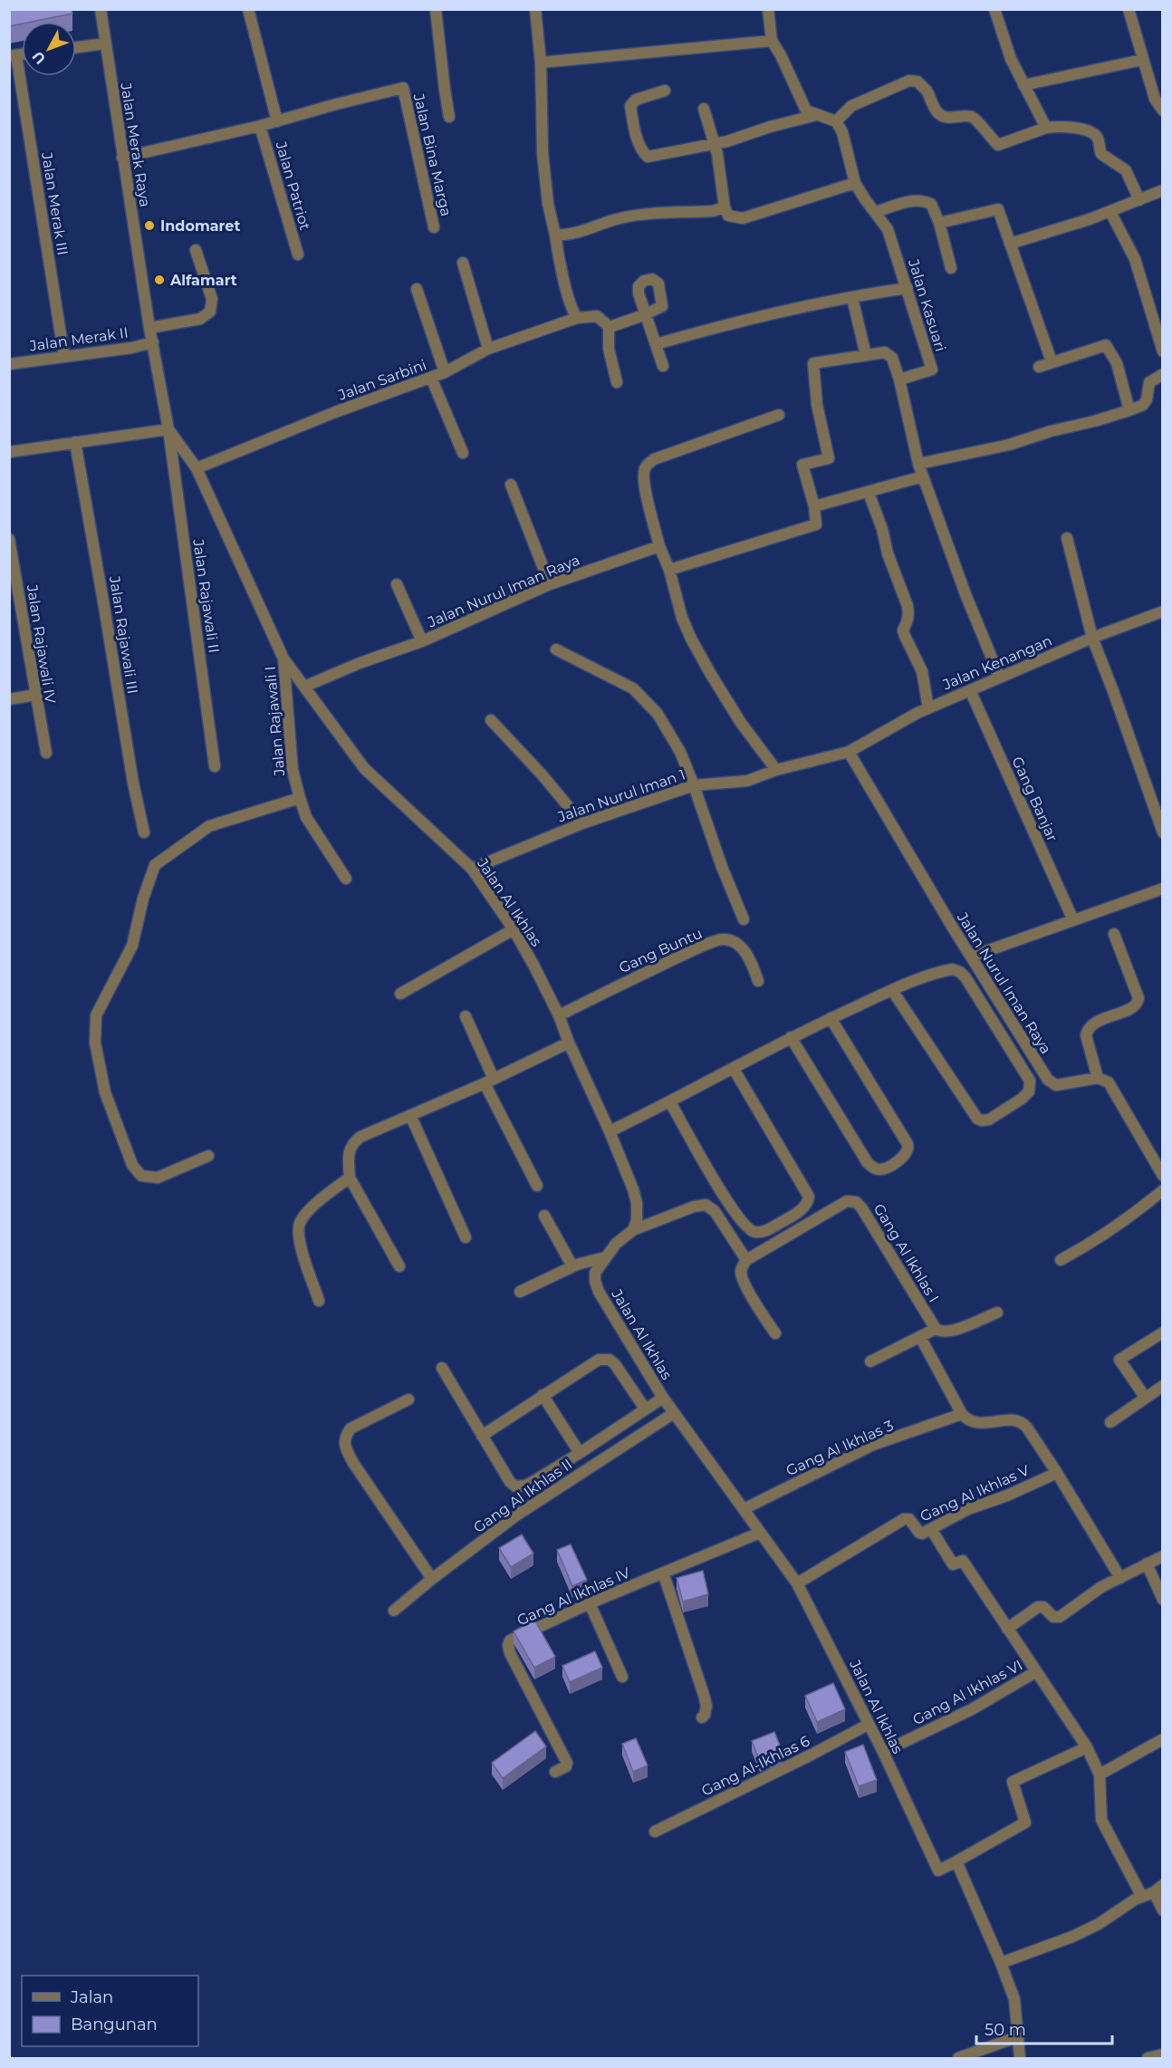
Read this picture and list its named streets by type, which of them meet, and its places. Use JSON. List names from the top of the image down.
{
  "streets": {
    "street": [
      "Jalan Merak Raya",
      "Jalan Bina Marga",
      "Jalan Patriot",
      "Jalan Merak III",
      "Jalan Kasuari",
      "Jalan Merak II",
      "Jalan Sarbini",
      "Jalan Nurul Iman Raya",
      "Jalan Rajawali II",
      "Jalan Rajawali III",
      "Jalan Rajawali IV",
      "Jalan Kenangan",
      "Jalan Rajawali I",
      "Jalan Nurul Iman 1",
      "Gang Banjar",
      "Jalan Al Ikhlas",
      "Gang Buntu",
      "Gang Al Ikhlas I",
      "Gang Al Ikhlas 3",
      "Gang Al Ikhlas V",
      "Gang Al Ikhlas II",
      "Gang Al Ikhlas IV",
      "Gang Al Ikhlas VI",
      "Gang Al-Ikhlas 6"
    ]
  },
  "crossings": [
    ["Jalan Merak Raya", "Jalan Bina Marga"],
    ["Jalan Merak Raya", "Jalan Merak II"],
    ["Jalan Merak Raya", "Jalan Sarbini"],
    ["Jalan Merak Raya", "Jalan Rajawali II"],
    ["Jalan Merak Raya", "Jalan Rajawali I"],
    ["Jalan Bina Marga", "Jalan Patriot"],
    ["Jalan Merak III", "Jalan Merak II"],
    ["Jalan Sarbini", "Jalan Rajawali I"],
    ["Jalan Nurul Iman Raya", "Jalan Kenangan"],
    ["Jalan Nurul Iman Raya", "Jalan Nurul Iman 1"],
    ["Jalan Nurul Iman Raya", "Jalan Al Ikhlas"],
    ["Jalan Kenangan", "Jalan Nurul Iman 1"],
    ["Jalan Kenangan", "Gang Banjar"],
    ["Jalan Rajawali I", "Jalan Al Ikhlas"],
    ["Jalan Nurul Iman 1", "Jalan Al Ikhlas"],
    ["Jalan Al Ikhlas", "Gang Buntu"],
    ["Jalan Al Ikhlas", "Gang Al Ikhlas 3"],
    ["Jalan Al Ikhlas", "Gang Al Ikhlas V"],
    ["Jalan Al Ikhlas", "Gang Al Ikhlas II"],
    ["Jalan Al Ikhlas", "Gang Al Ikhlas IV"],
    ["Jalan Al Ikhlas", "Gang Al Ikhlas VI"],
    ["Jalan Al Ikhlas", "Gang Al-Ikhlas 6"]
  ],
  "places": ["Indomaret", "Alfamart"],
  "legend": ["Jalan", "Bangunan"],
  "scale_bar": "50 m",
  "north": "bottom left"
}
